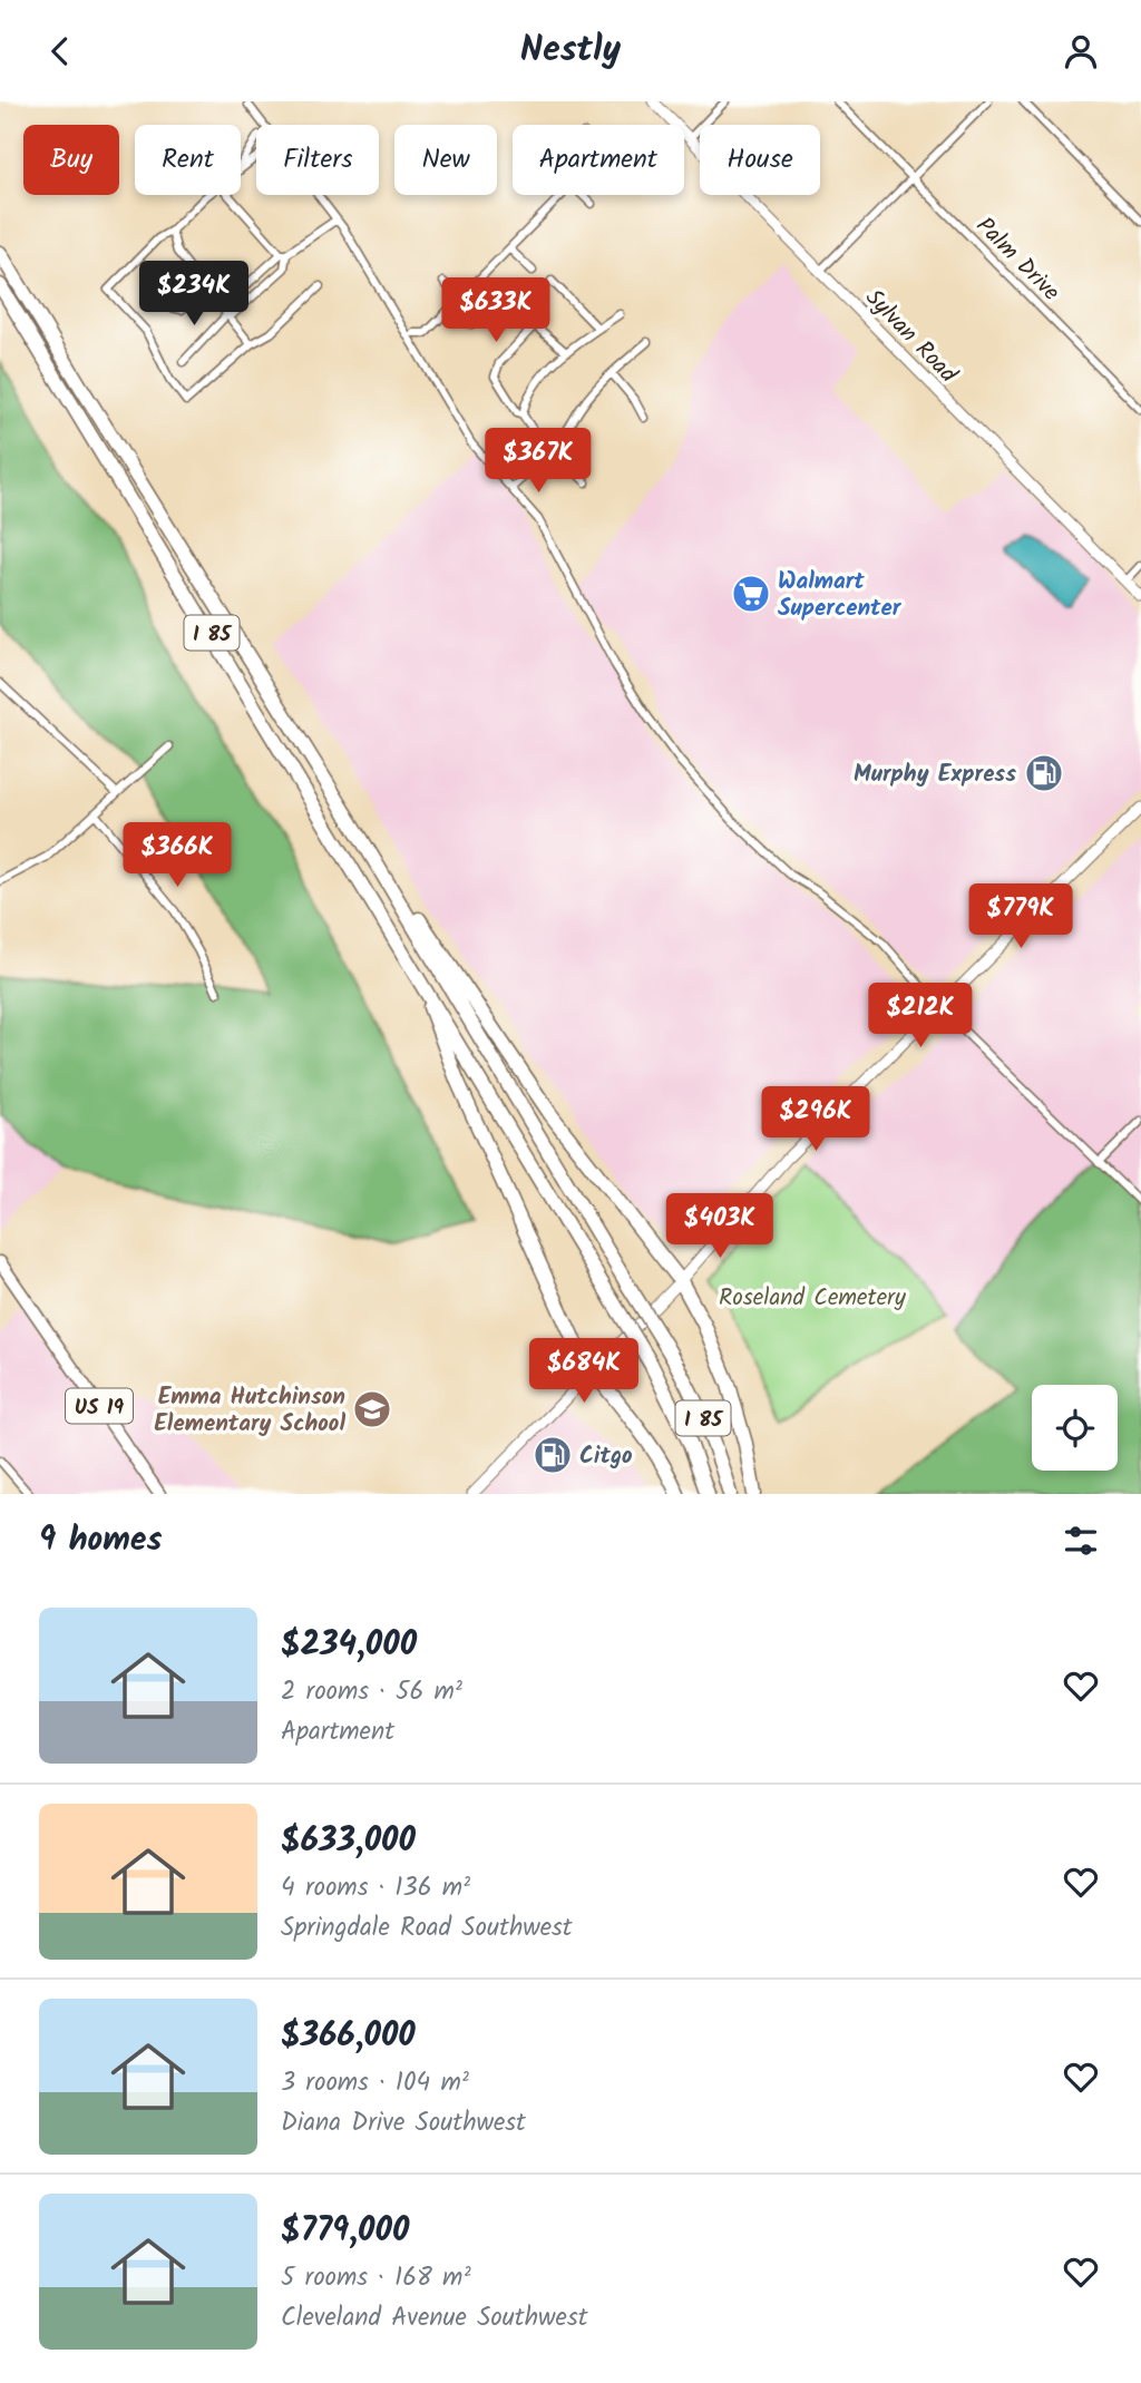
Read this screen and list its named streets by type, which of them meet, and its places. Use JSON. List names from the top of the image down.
{
  "streets": {
    "highway": ["I 85"],
    "main road": ["Sylvan Road", "US 19"],
    "street": ["Palm Drive"]
  },
  "parks": ["Roseland Cemetery"],
  "places": {
    "supermarket": ["Walmart Supercenter"],
    "fuel station": ["Murphy Express", "Citgo"],
    "school or university": ["Emma Hutchinson Elementary School"]
  },
  "page": {
    "header": "Nestly",
    "chip": [
      "Buy",
      "Rent",
      "Filters",
      "New",
      "Apartment",
      "House"
    ],
    "price": [
      "$234K",
      "$633K",
      "$367K",
      "$366K",
      "$779K",
      "$212K",
      "$296K",
      "$403K",
      "$684K"
    ],
    "heading": "9 homes",
    "list": [
      {
        "name": "$234,000",
        "note": "2 rooms · 56 m² · Apartment"
      },
      {
        "name": "$633,000",
        "note": "4 rooms · 136 m² · Springdale Road Southwest"
      },
      {
        "name": "$366,000",
        "note": "3 rooms · 104 m² · Diana Drive Southwest"
      },
      {
        "name": "$779,000",
        "note": "5 rooms · 168 m² · Cleveland Avenue Southwest"
      }
    ]
  }
}
